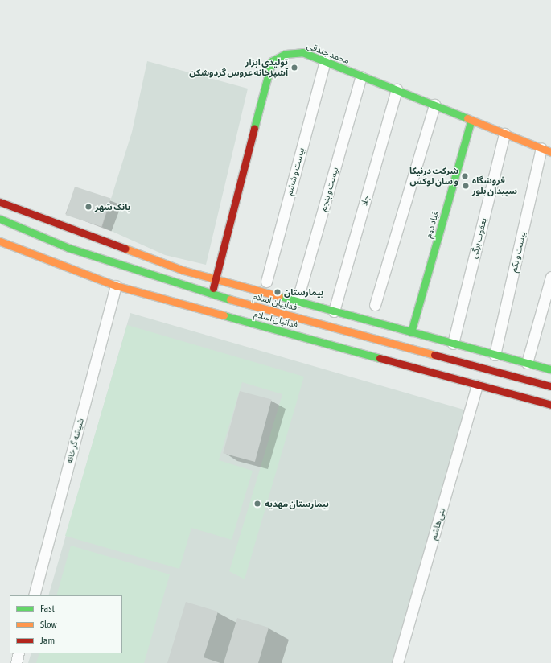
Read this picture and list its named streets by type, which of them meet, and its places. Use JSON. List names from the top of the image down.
{
  "streets": {
    "street": [
      "محمد جندقی",
      "بیست و ششم",
      "بیست و پنجم",
      "جلا",
      "قباد دوم",
      "یعقوب برگی",
      "بیست و یکم",
      "فداییان اسلام",
      "فدائیان اسلام",
      "شیشه گر خانه",
      "بنی هاشم"
    ]
  },
  "crossings": [
    ["محمد جندقی", "بیست و ششم"],
    ["محمد جندقی", "بیست و پنجم"],
    ["محمد جندقی", "جلا"],
    ["محمد جندقی", "قباد دوم"],
    ["محمد جندقی", "یعقوب برگی"],
    ["محمد جندقی", "بیست و یکم"],
    ["فدائیان اسلام", "شیشه گر خانه"],
    ["فدائیان اسلام", "بنی هاشم"]
  ],
  "places": [
    "تولیدی ابزار آشپزخانه عروس گردوشکن",
    "شرکت درنیکا و سان لوکس",
    "فروشگاه سپیدان بلور",
    "بانک شهر",
    "بیمارستان",
    "بیمارستان مهدیه"
  ],
  "legend": ["Fast", "Slow", "Jam"]
}
